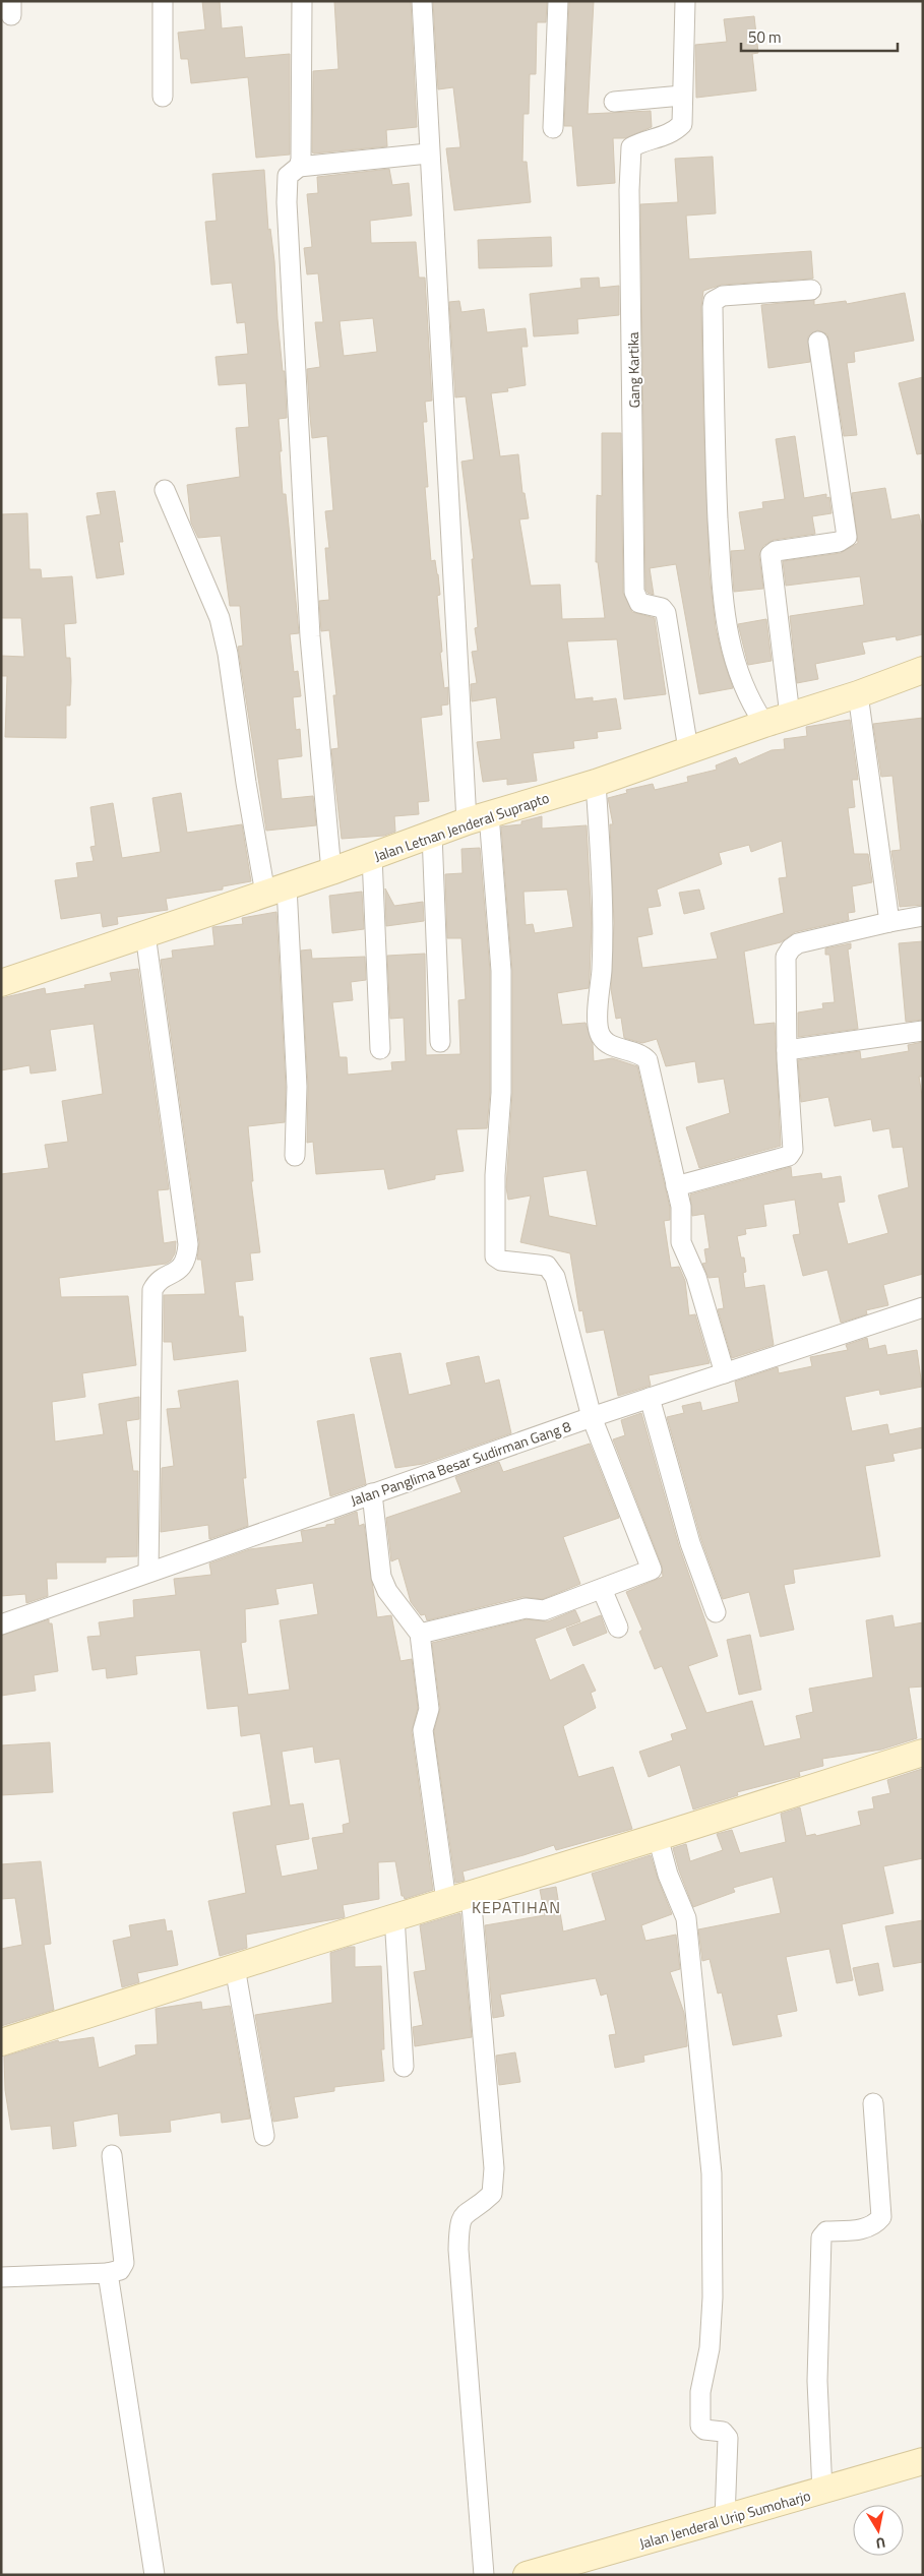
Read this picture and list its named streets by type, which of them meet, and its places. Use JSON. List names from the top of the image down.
{
  "streets": {
    "street": [
      "Gang Kartika",
      "Jalan Letnan Jenderal Suprapto",
      "Jalan Panglima Besar Sudirman Gang 8",
      "Jalan Jenderal Urip Sumoharjo"
    ]
  },
  "crossings": [
    ["Gang Kartika", "Jalan Letnan Jenderal Suprapto"]
  ],
  "districts": ["KEPATIHAN"],
  "scale_bar": "50 m",
  "north": "bottom"
}
